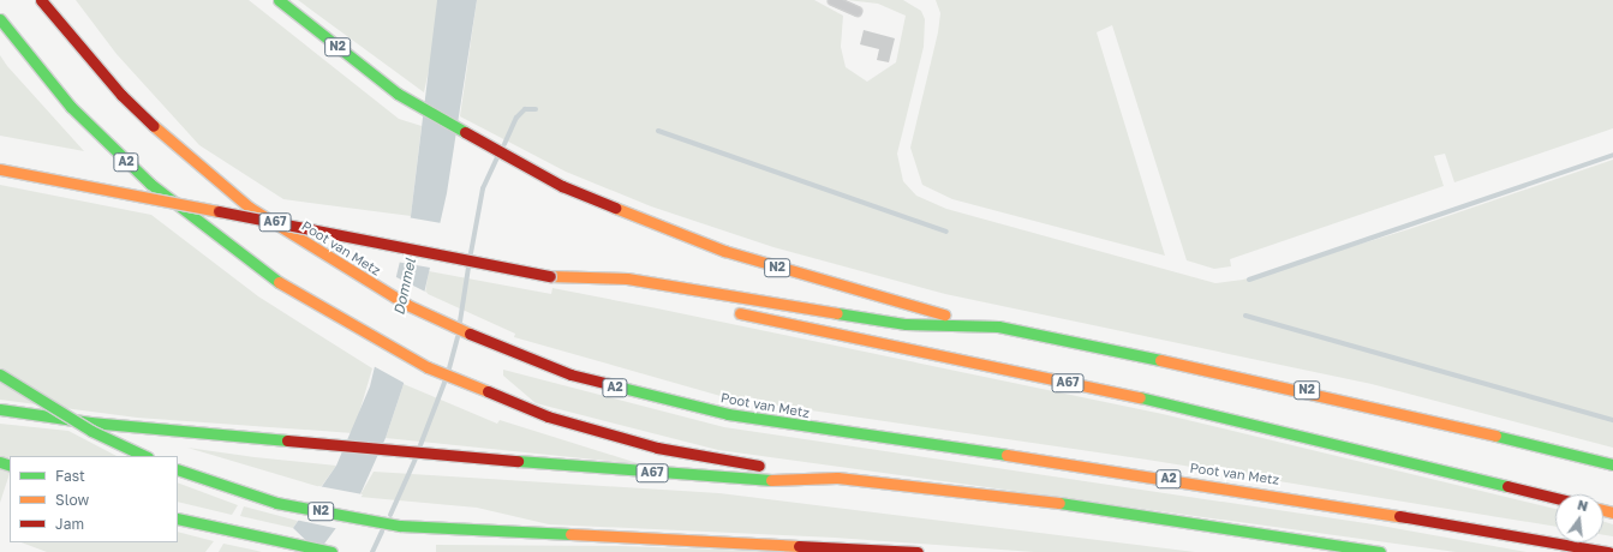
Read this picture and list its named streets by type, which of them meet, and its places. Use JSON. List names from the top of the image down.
{
  "streets": {
    "highway": [
      "N2",
      "A2",
      "A67",
      "Poot van Metz"
    ]
  },
  "crossings": [
    ["N2", "A67"],
    ["A2", "A67"]
  ],
  "water": ["Dommel"],
  "legend": ["Fast", "Slow", "Jam"],
  "north": "top"
}
